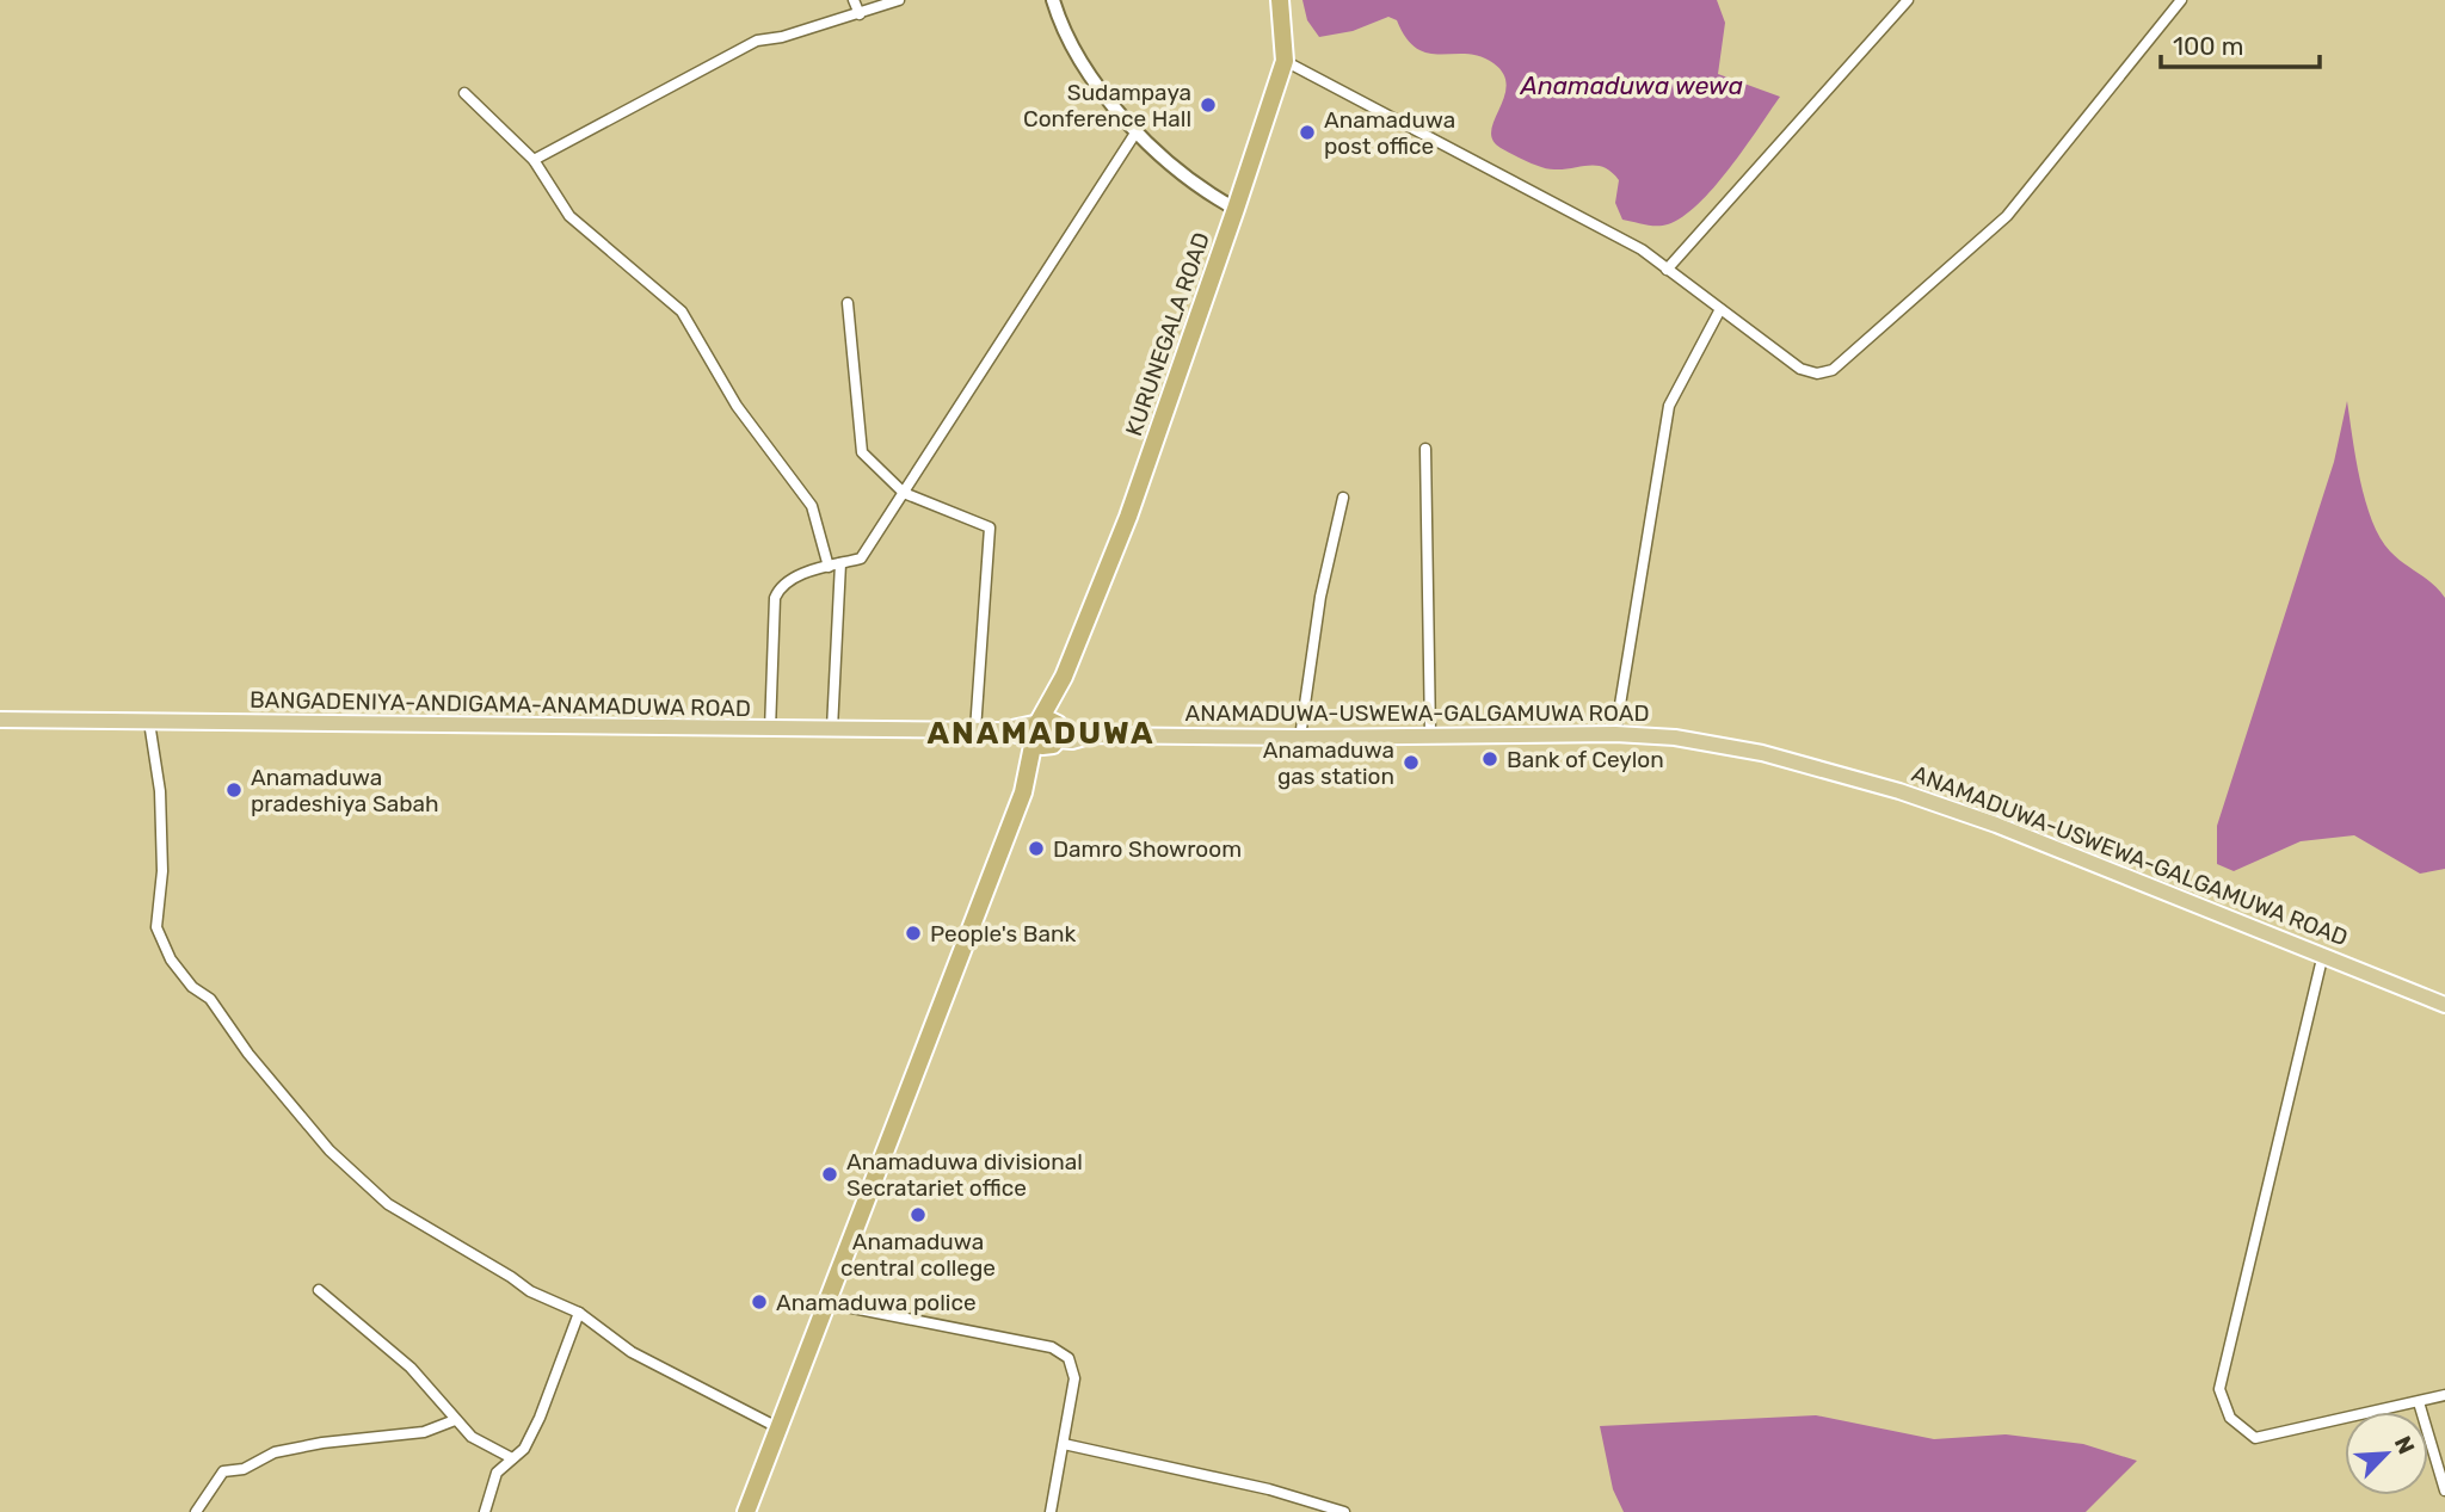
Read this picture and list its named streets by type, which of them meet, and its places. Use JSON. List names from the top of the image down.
{
  "streets": {
    "highway": ["KURUNEGALA ROAD"],
    "main road": ["BANGADENIYA-ANDIGAMA-ANAMADUWA ROAD", "ANAMADUWA-USWEWA-GALGAMUWA ROAD"]
  },
  "crossings": [
    ["KURUNEGALA ROAD", "BANGADENIYA-ANDIGAMA-ANAMADUWA ROAD"],
    ["KURUNEGALA ROAD", "ANAMADUWA-USWEWA-GALGAMUWA ROAD"]
  ],
  "districts": ["ANAMADUWA"],
  "water": ["Anamaduwa wewa"],
  "places": [
    "Sudampaya Conference Hall",
    "Anamaduwa post office",
    "Bank of Ceylon",
    "Anamaduwa gas station",
    "Anamaduwa pradeshiya Sabah",
    "Damro Showroom",
    "People's Bank",
    "Anamaduwa divisional Secratariet office",
    "Anamaduwa central college",
    "Anamaduwa police"
  ],
  "scale_bar": "100 m",
  "north": "top right"
}
